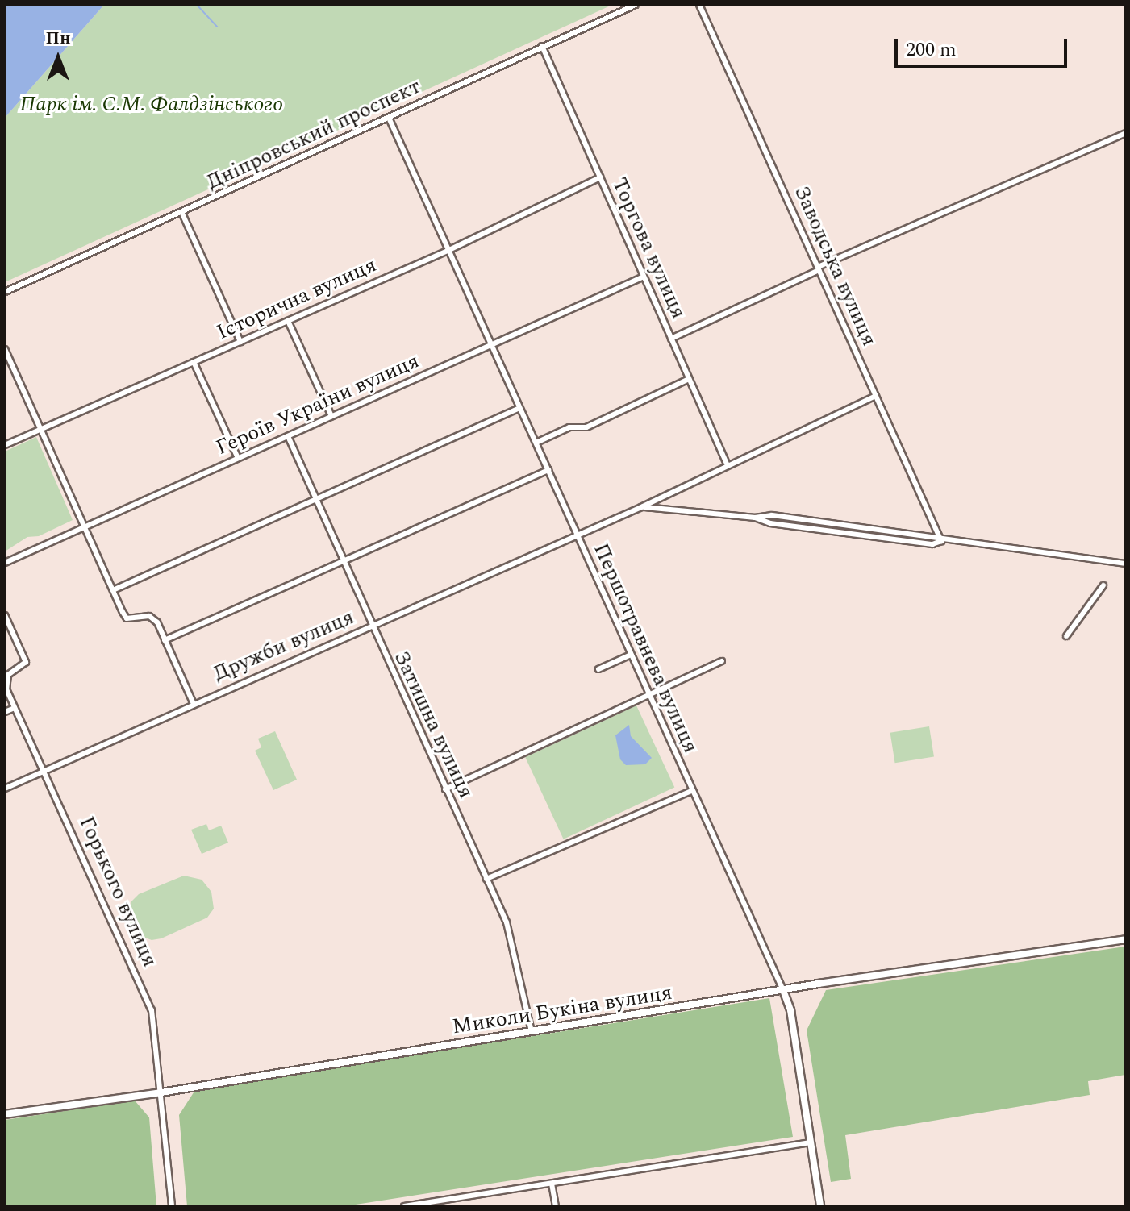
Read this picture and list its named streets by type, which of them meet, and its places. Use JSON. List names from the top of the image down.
{
  "streets": {
    "street": [
      "Дніпровський проспект",
      "Торгова вулиця",
      "Заводська вулиця",
      "Історична вулиця",
      "Героїв України вулиця",
      "Дружби вулиця",
      "Першотравнева вулиця",
      "Затишна вулиця",
      "Горького вулиця",
      "Миколи Букіна вулиця"
    ]
  },
  "crossings": [
    ["Дніпровський проспект", "Торгова вулиця"],
    ["Дніпровський проспект", "Першотравнева вулиця"],
    ["Торгова вулиця", "Історична вулиця"],
    ["Торгова вулиця", "Героїв України вулиця"],
    ["Торгова вулиця", "Дружби вулиця"],
    ["Заводська вулиця", "Дружби вулиця"],
    ["Історична вулиця", "Першотравнева вулиця"],
    ["Героїв України вулиця", "Першотравнева вулиця"],
    ["Героїв України вулиця", "Затишна вулиця"],
    ["Дружби вулиця", "Першотравнева вулиця"],
    ["Дружби вулиця", "Затишна вулиця"],
    ["Дружби вулиця", "Горького вулиця"],
    ["Першотравнева вулиця", "Миколи Букіна вулиця"],
    ["Затишна вулиця", "Миколи Букіна вулиця"],
    ["Горького вулиця", "Миколи Букіна вулиця"]
  ],
  "parks": ["Парк ім. С.М. Фалдзінського"],
  "scale_bar": "200 m",
  "north": "top"
}
